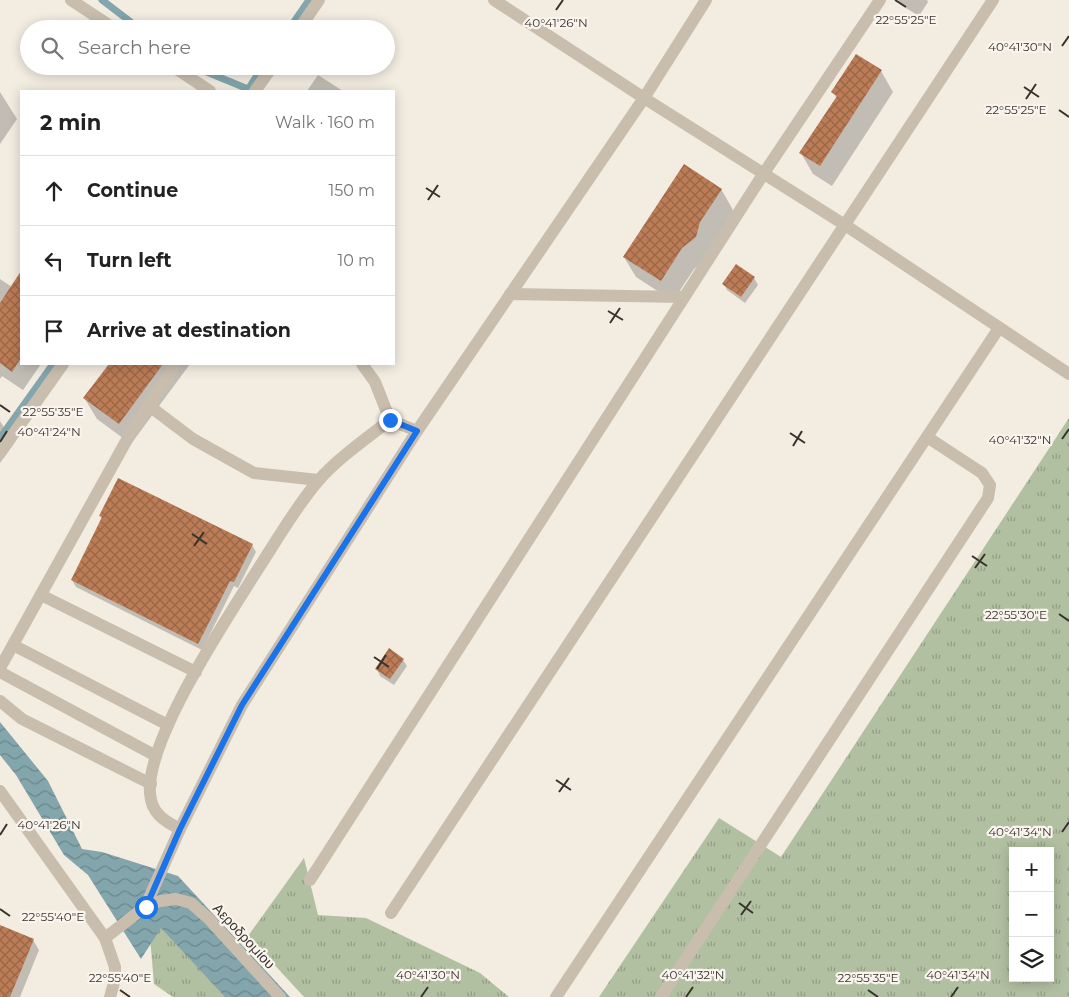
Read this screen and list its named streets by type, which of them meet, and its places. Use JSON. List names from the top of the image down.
{
  "streets": {
    "street": ["Αεροδρομίου"]
  },
  "page": {
    "search": "Search here",
    "heading": ["2 min", "Walk · 160 m"],
    "list": [
      ["Continue", "150 m"],
      ["Turn left", "10 m"],
      "Arrive at destination"
    ],
    "map_buttons": ["+", "−"]
  },
  "coordinates": [
    "22°55'25\"E",
    "40°41'26\"N",
    "40°41'30\"N",
    "22°55'35\"E",
    "40°41'24\"N",
    "40°41'32\"N",
    "22°55'30\"E",
    "40°41'34\"N",
    "22°55'40\"E"
  ]
}
